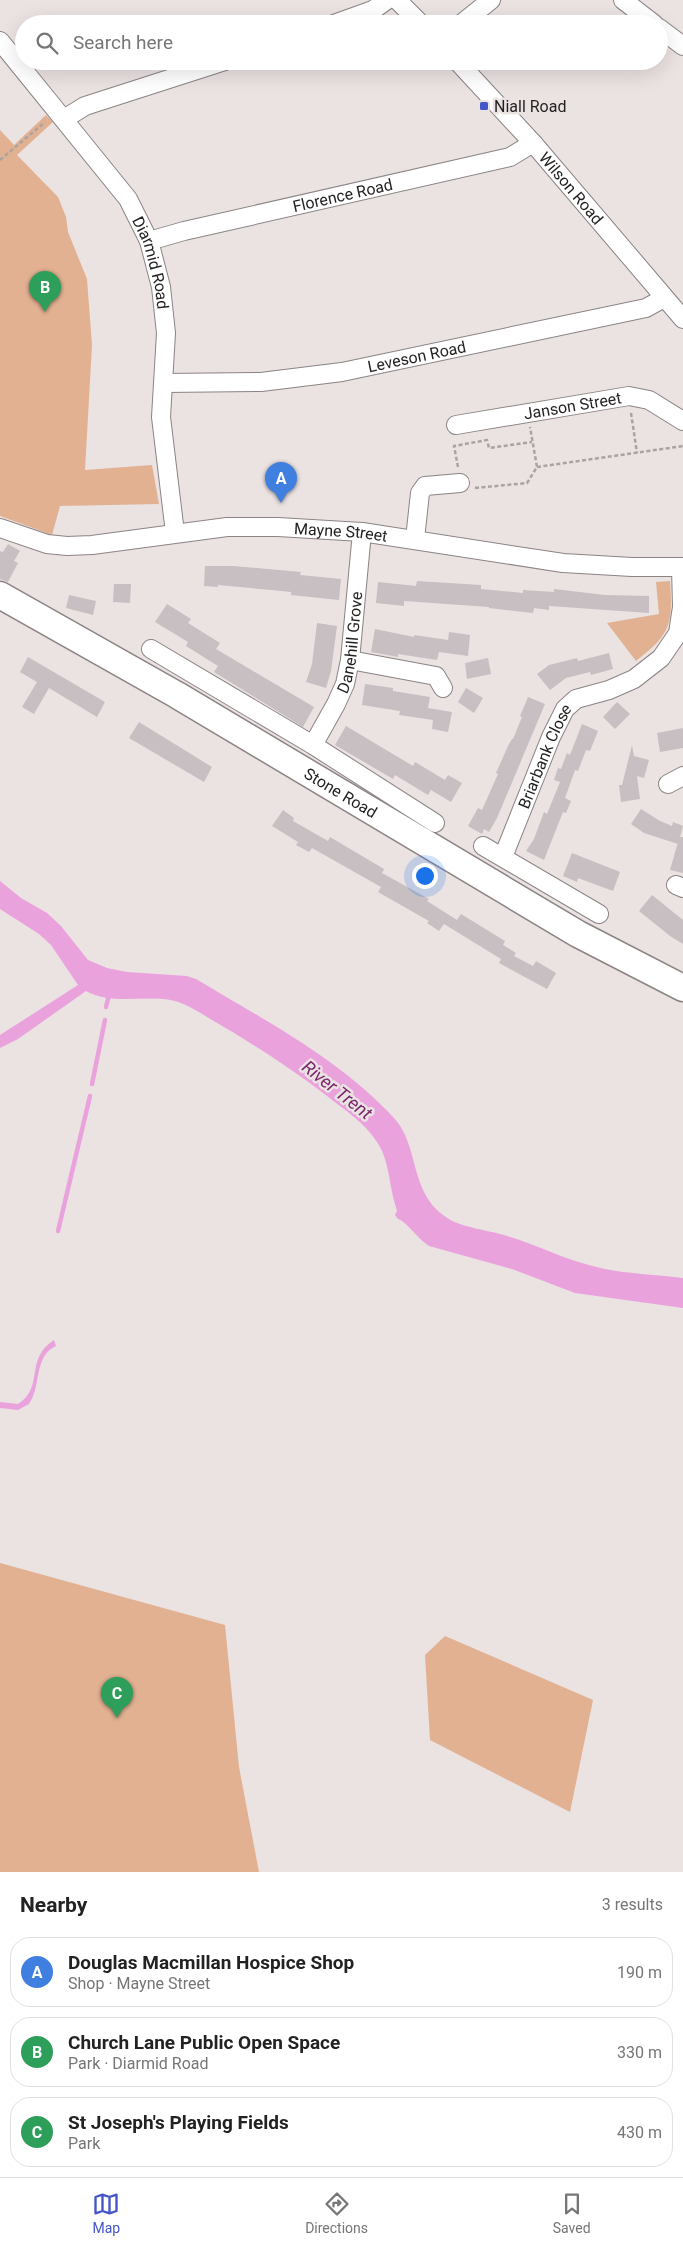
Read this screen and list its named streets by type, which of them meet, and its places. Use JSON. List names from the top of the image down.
{
  "streets": {
    "highway": ["Stone Road"],
    "street": [
      "Wilson Road",
      "Florence Road",
      "Diarmid Road",
      "Leveson Road",
      "Janson Street",
      "Mayne Street",
      "Danehill Grove",
      "Briarbank Close"
    ]
  },
  "crossings": [
    ["Wilson Road", "Florence Road"],
    ["Wilson Road", "Leveson Road"],
    ["Florence Road", "Diarmid Road"],
    ["Diarmid Road", "Leveson Road"],
    ["Diarmid Road", "Mayne Street"],
    ["Mayne Street", "Danehill Grove"],
    ["Mayne Street", "Briarbank Close"]
  ],
  "water": ["River Trent"],
  "places": {
    "transit": ["Niall Road"]
  },
  "page": {
    "search": "Search here",
    "pins": ["B", "A", "C"],
    "heading": ["Nearby", "3 results"],
    "list": [
      {
        "mark": "A",
        "name": "Douglas Macmillan Hospice Shop",
        "note": "Shop · Mayne Street",
        "value": "190 m"
      },
      {
        "mark": "B",
        "name": "Church Lane Public Open Space",
        "note": "Park · Diarmid Road",
        "value": "330 m"
      },
      {
        "mark": "C",
        "name": "St Joseph's Playing Fields",
        "note": "Park",
        "value": "430 m"
      }
    ],
    "nav": ["Map", "Directions", "Saved"]
  }
}
